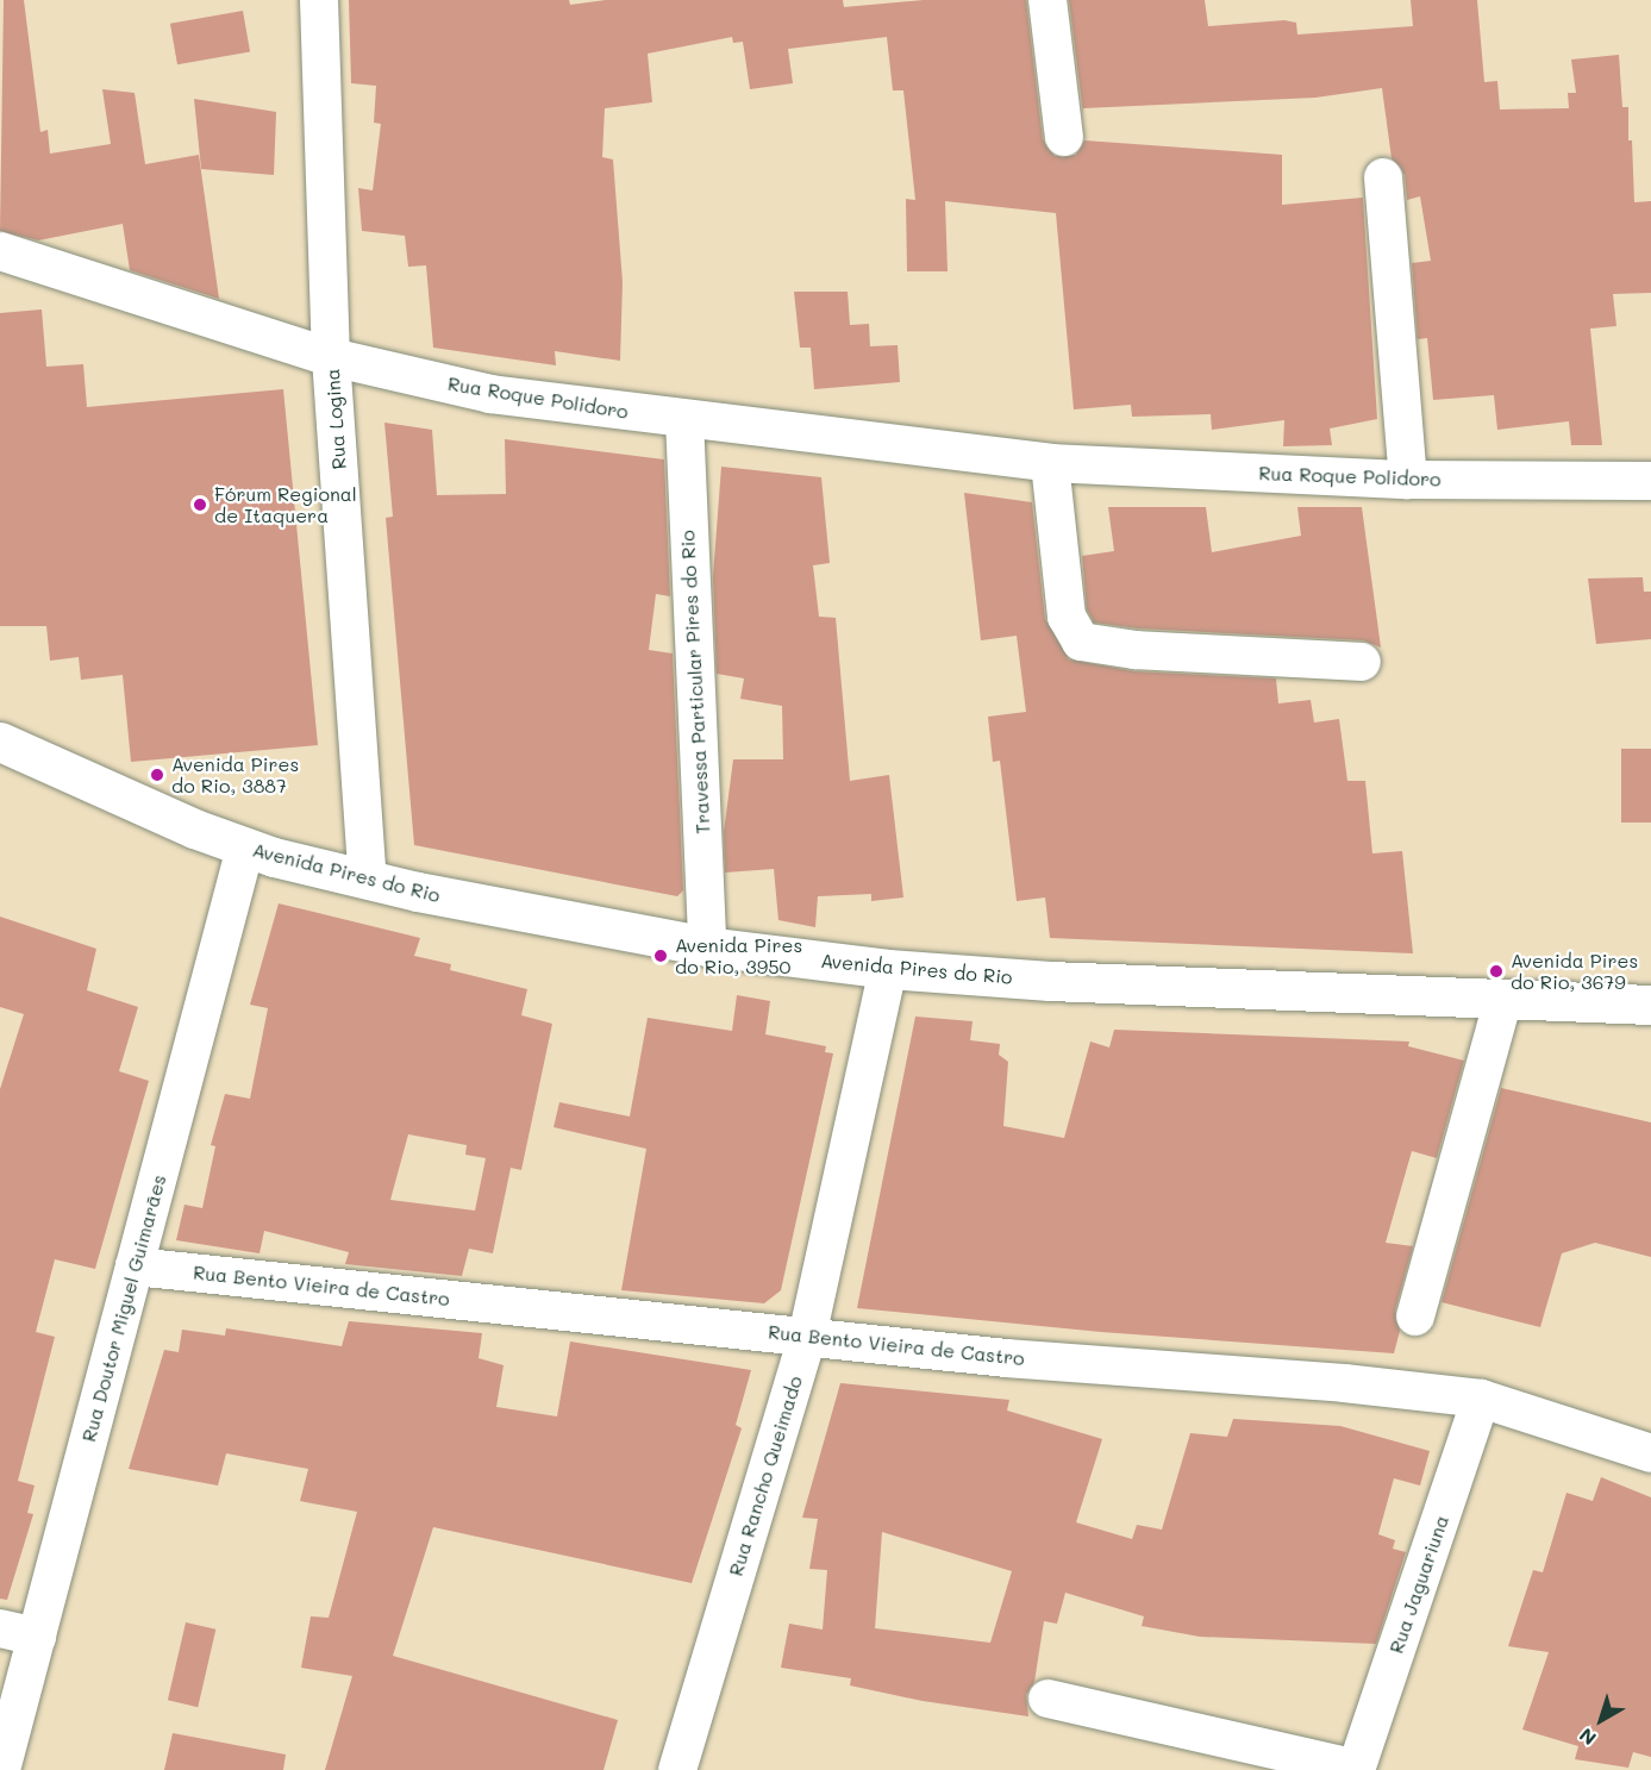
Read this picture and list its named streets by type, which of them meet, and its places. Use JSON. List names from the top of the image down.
{
  "streets": {
    "main road": ["Avenida Pires do Rio"],
    "street": [
      "Rua Roque Polidoro",
      "Rua Logina",
      "Travessa Particular Pires do Rio",
      "Rua Bento Vieira de Castro",
      "Rua Doutor Miguel Guimarães",
      "Rua Rancho Queimado",
      "Rua Jaguariuna"
    ]
  },
  "crossings": [
    ["Rua Roque Polidoro", "Rua Logina"],
    ["Rua Roque Polidoro", "Travessa Particular Pires do Rio"],
    ["Rua Logina", "Avenida Pires do Rio"],
    ["Travessa Particular Pires do Rio", "Avenida Pires do Rio"],
    ["Avenida Pires do Rio", "Rua Doutor Miguel Guimarães"],
    ["Avenida Pires do Rio", "Rua Rancho Queimado"],
    ["Rua Bento Vieira de Castro", "Rua Doutor Miguel Guimarães"],
    ["Rua Bento Vieira de Castro", "Rua Rancho Queimado"],
    ["Rua Bento Vieira de Castro", "Rua Jaguariuna"]
  ],
  "places": [
    "Fórum Regional de Itaquera",
    "Avenida Pires do Rio, 3887",
    "Avenida Pires do Rio, 3950",
    "Avenida Pires do Rio, 3679"
  ],
  "north": "bottom left"
}
